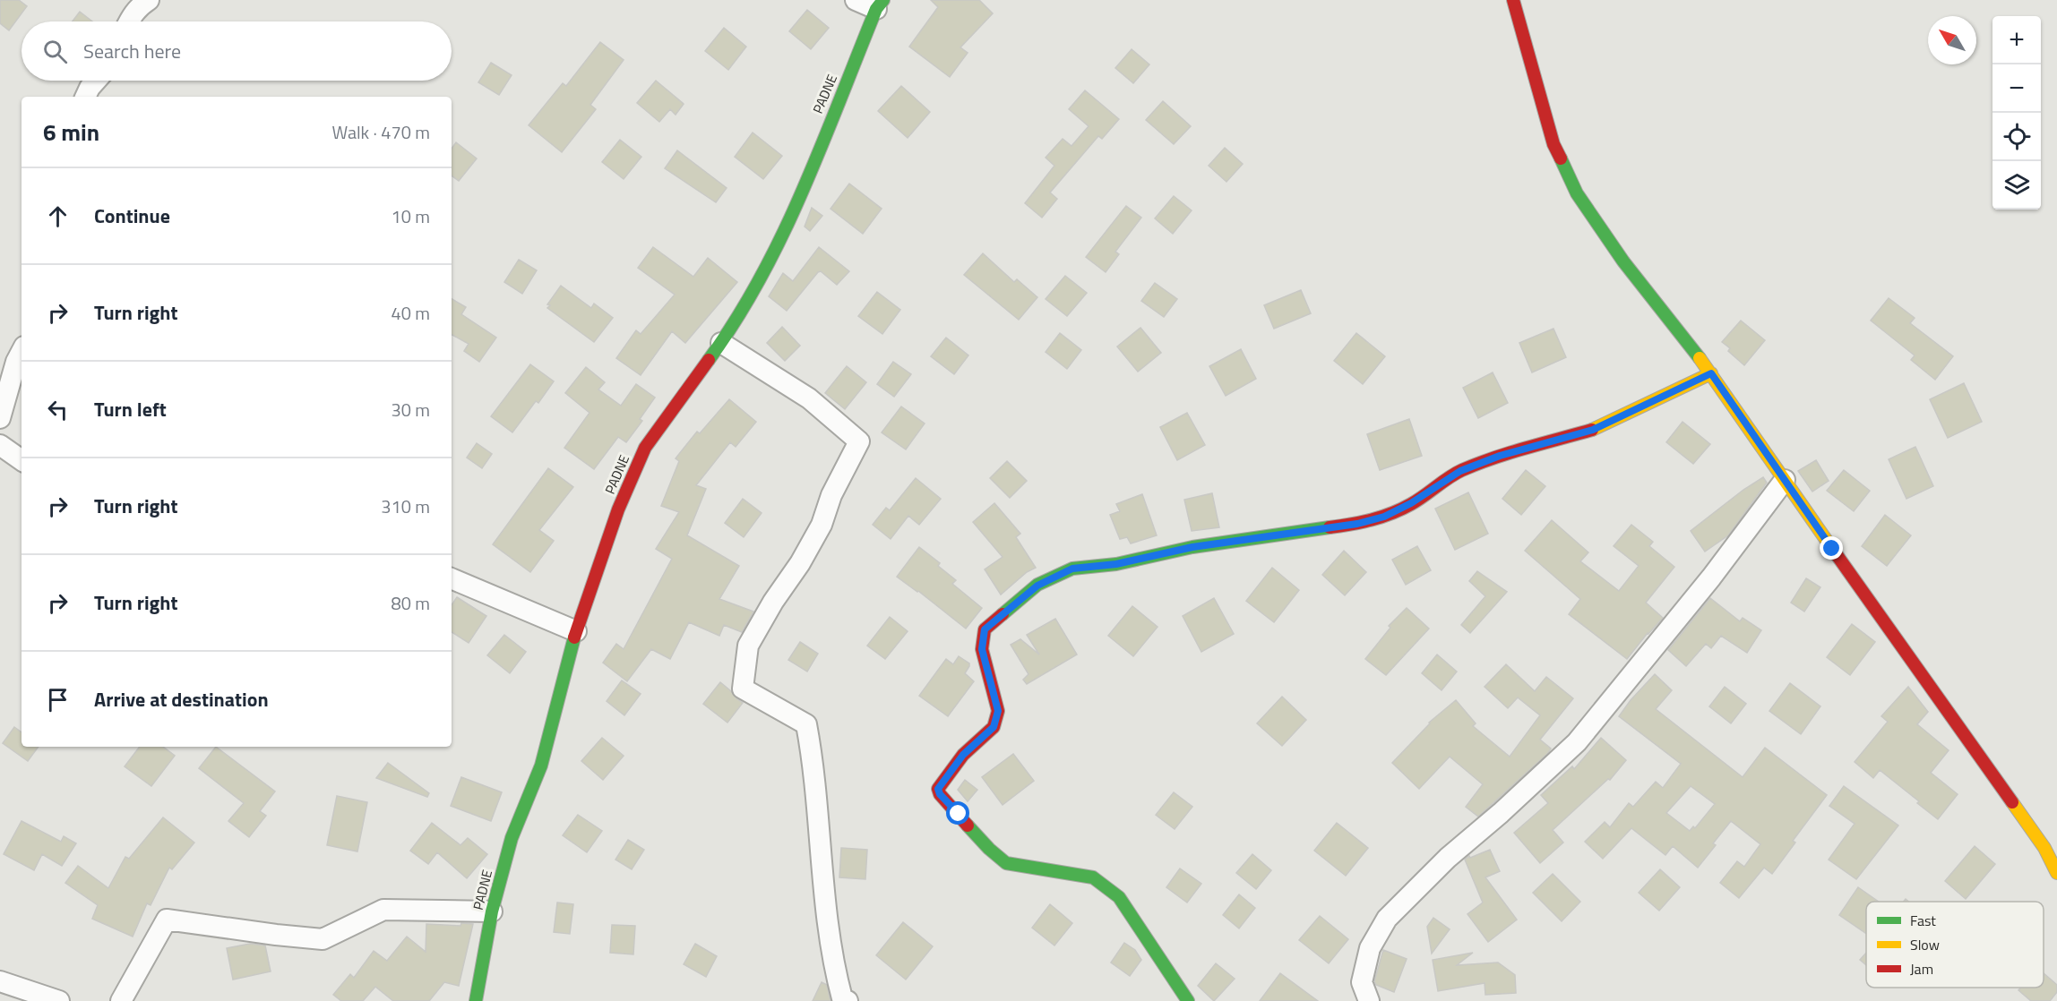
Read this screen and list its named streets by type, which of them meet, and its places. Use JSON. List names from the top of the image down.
{
  "streets": {
    "street": ["PADNE"]
  },
  "legend": ["Fast", "Slow", "Jam"],
  "north": "top left",
  "page": {
    "map_buttons": ["+", "−"],
    "search": "Search here",
    "heading": ["6 min", "Walk · 470 m"],
    "list": [
      ["Continue", "10 m"],
      ["Turn right", "40 m"],
      ["Turn left", "30 m"],
      ["Turn right", "310 m"],
      ["Turn right", "80 m"],
      "Arrive at destination"
    ]
  }
}
